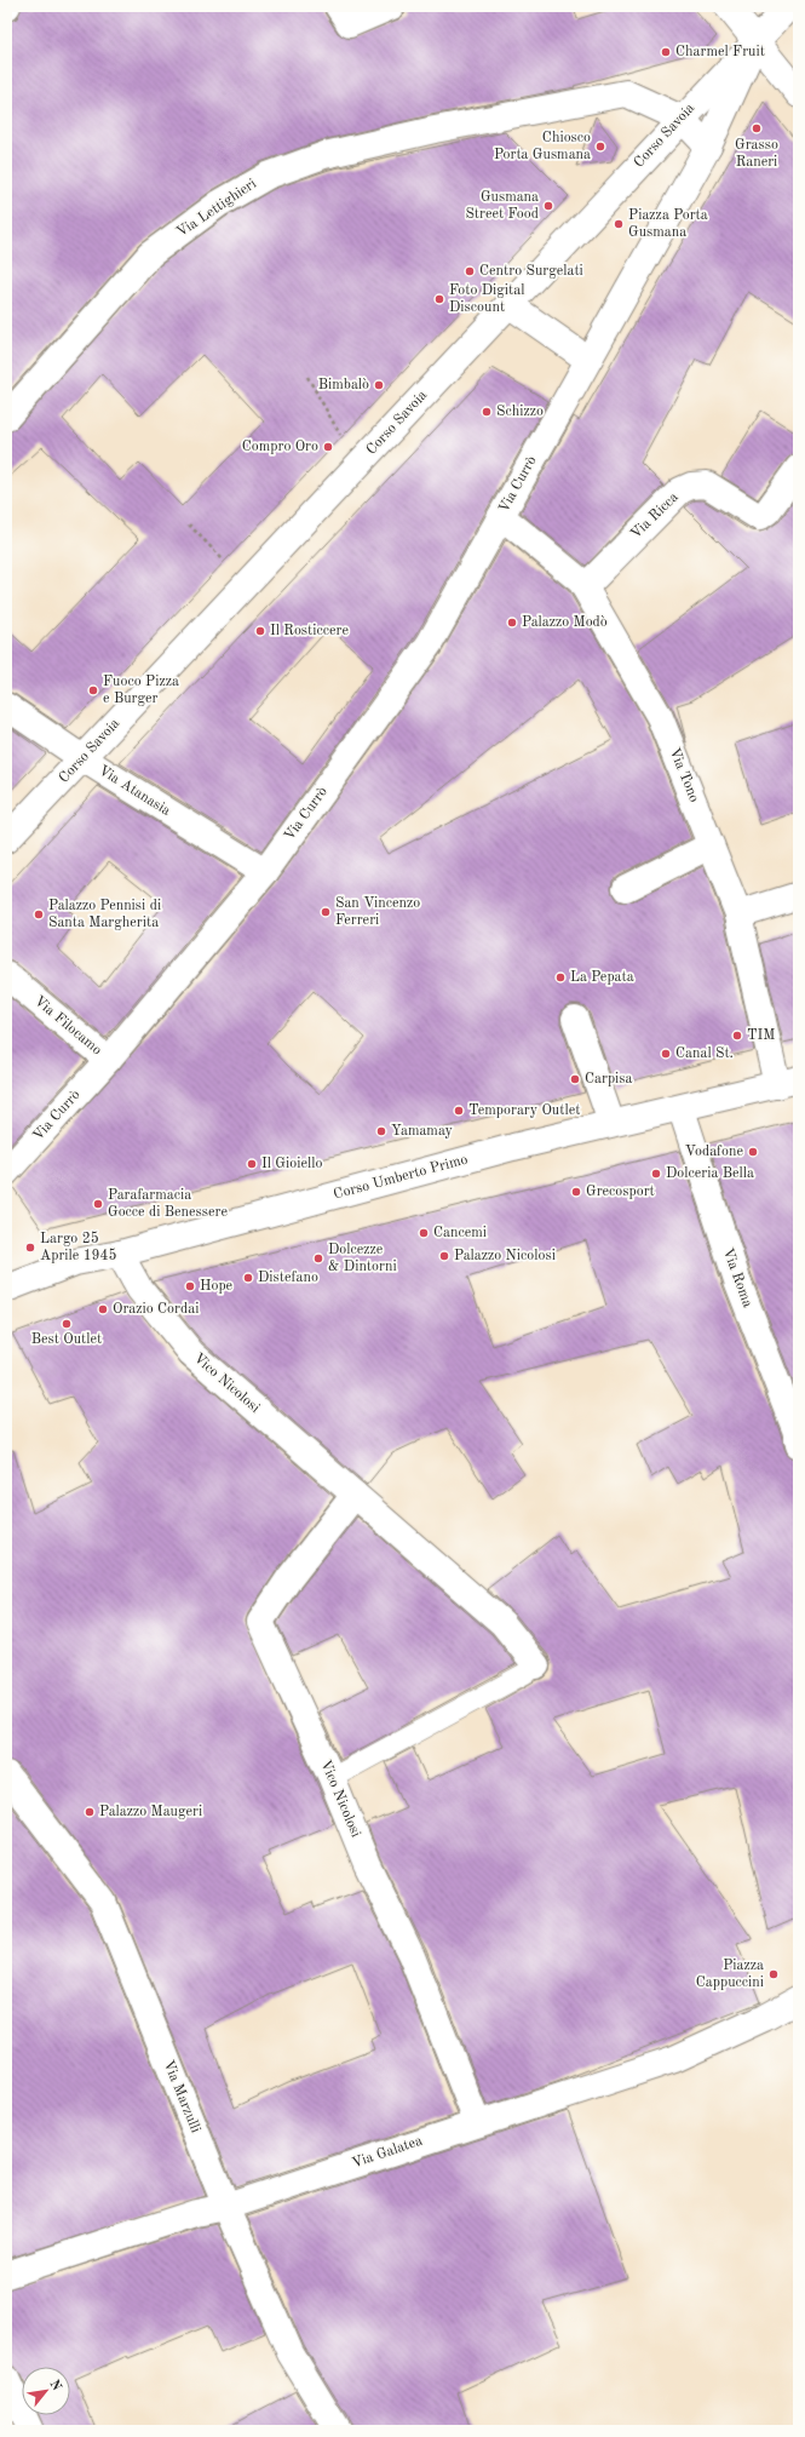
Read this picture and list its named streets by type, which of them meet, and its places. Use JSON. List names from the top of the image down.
{
  "streets": {
    "street": [
      "Corso Savoia",
      "Via Lettighieri",
      "Via Currò",
      "Via Ricca",
      "Via Tono",
      "Via Atanasia",
      "Via Filocamo",
      "Corso Umberto Primo",
      "Via Roma",
      "Vico Nicolosi",
      "Via Marzulli",
      "Via Galatea"
    ]
  },
  "crossings": [
    ["Corso Savoia", "Via Lettighieri"],
    ["Corso Savoia", "Via Currò"],
    ["Corso Savoia", "Via Atanasia"],
    ["Via Currò", "Via Tono"],
    ["Via Currò", "Via Atanasia"],
    ["Via Currò", "Via Filocamo"],
    ["Via Ricca", "Via Tono"],
    ["Via Tono", "Corso Umberto Primo"],
    ["Corso Umberto Primo", "Via Roma"],
    ["Corso Umberto Primo", "Vico Nicolosi"],
    ["Vico Nicolosi", "Via Galatea"],
    ["Via Marzulli", "Via Galatea"]
  ],
  "places": [
    "Charmel Fruit",
    "Grasso Raneri",
    "Chiosco Porta Gusmana",
    "Gusmana Street Food",
    "Piazza Porta Gusmana",
    "Centro Surgelati",
    "Foto Digital Discount",
    "Bimbalò",
    "Schizzo",
    "Compro Oro",
    "Palazzo Modò",
    "Il Rosticcere",
    "Fuoco Pizza e Burger",
    "San Vincenzo Ferreri",
    "Palazzo Pennisi di Santa Margherita",
    "La Pepata",
    "TIM",
    "Canal St.",
    "Carpisa",
    "Temporary Outlet",
    "Yamamay",
    "Vodafone",
    "Il Gioiello",
    "Dolceria Bella",
    "Grecosport",
    "Parafarmacia Gocce di Benessere",
    "Cancemi",
    "Largo 25 Aprile 1945",
    "Palazzo Nicolosi",
    "Dolcezze & Dintorni",
    "Distefano",
    "Hope",
    "Orazio Cordai",
    "Best Outlet",
    "Palazzo Maugeri",
    "Piazza Cappuccini"
  ],
  "north": "top right"
}
